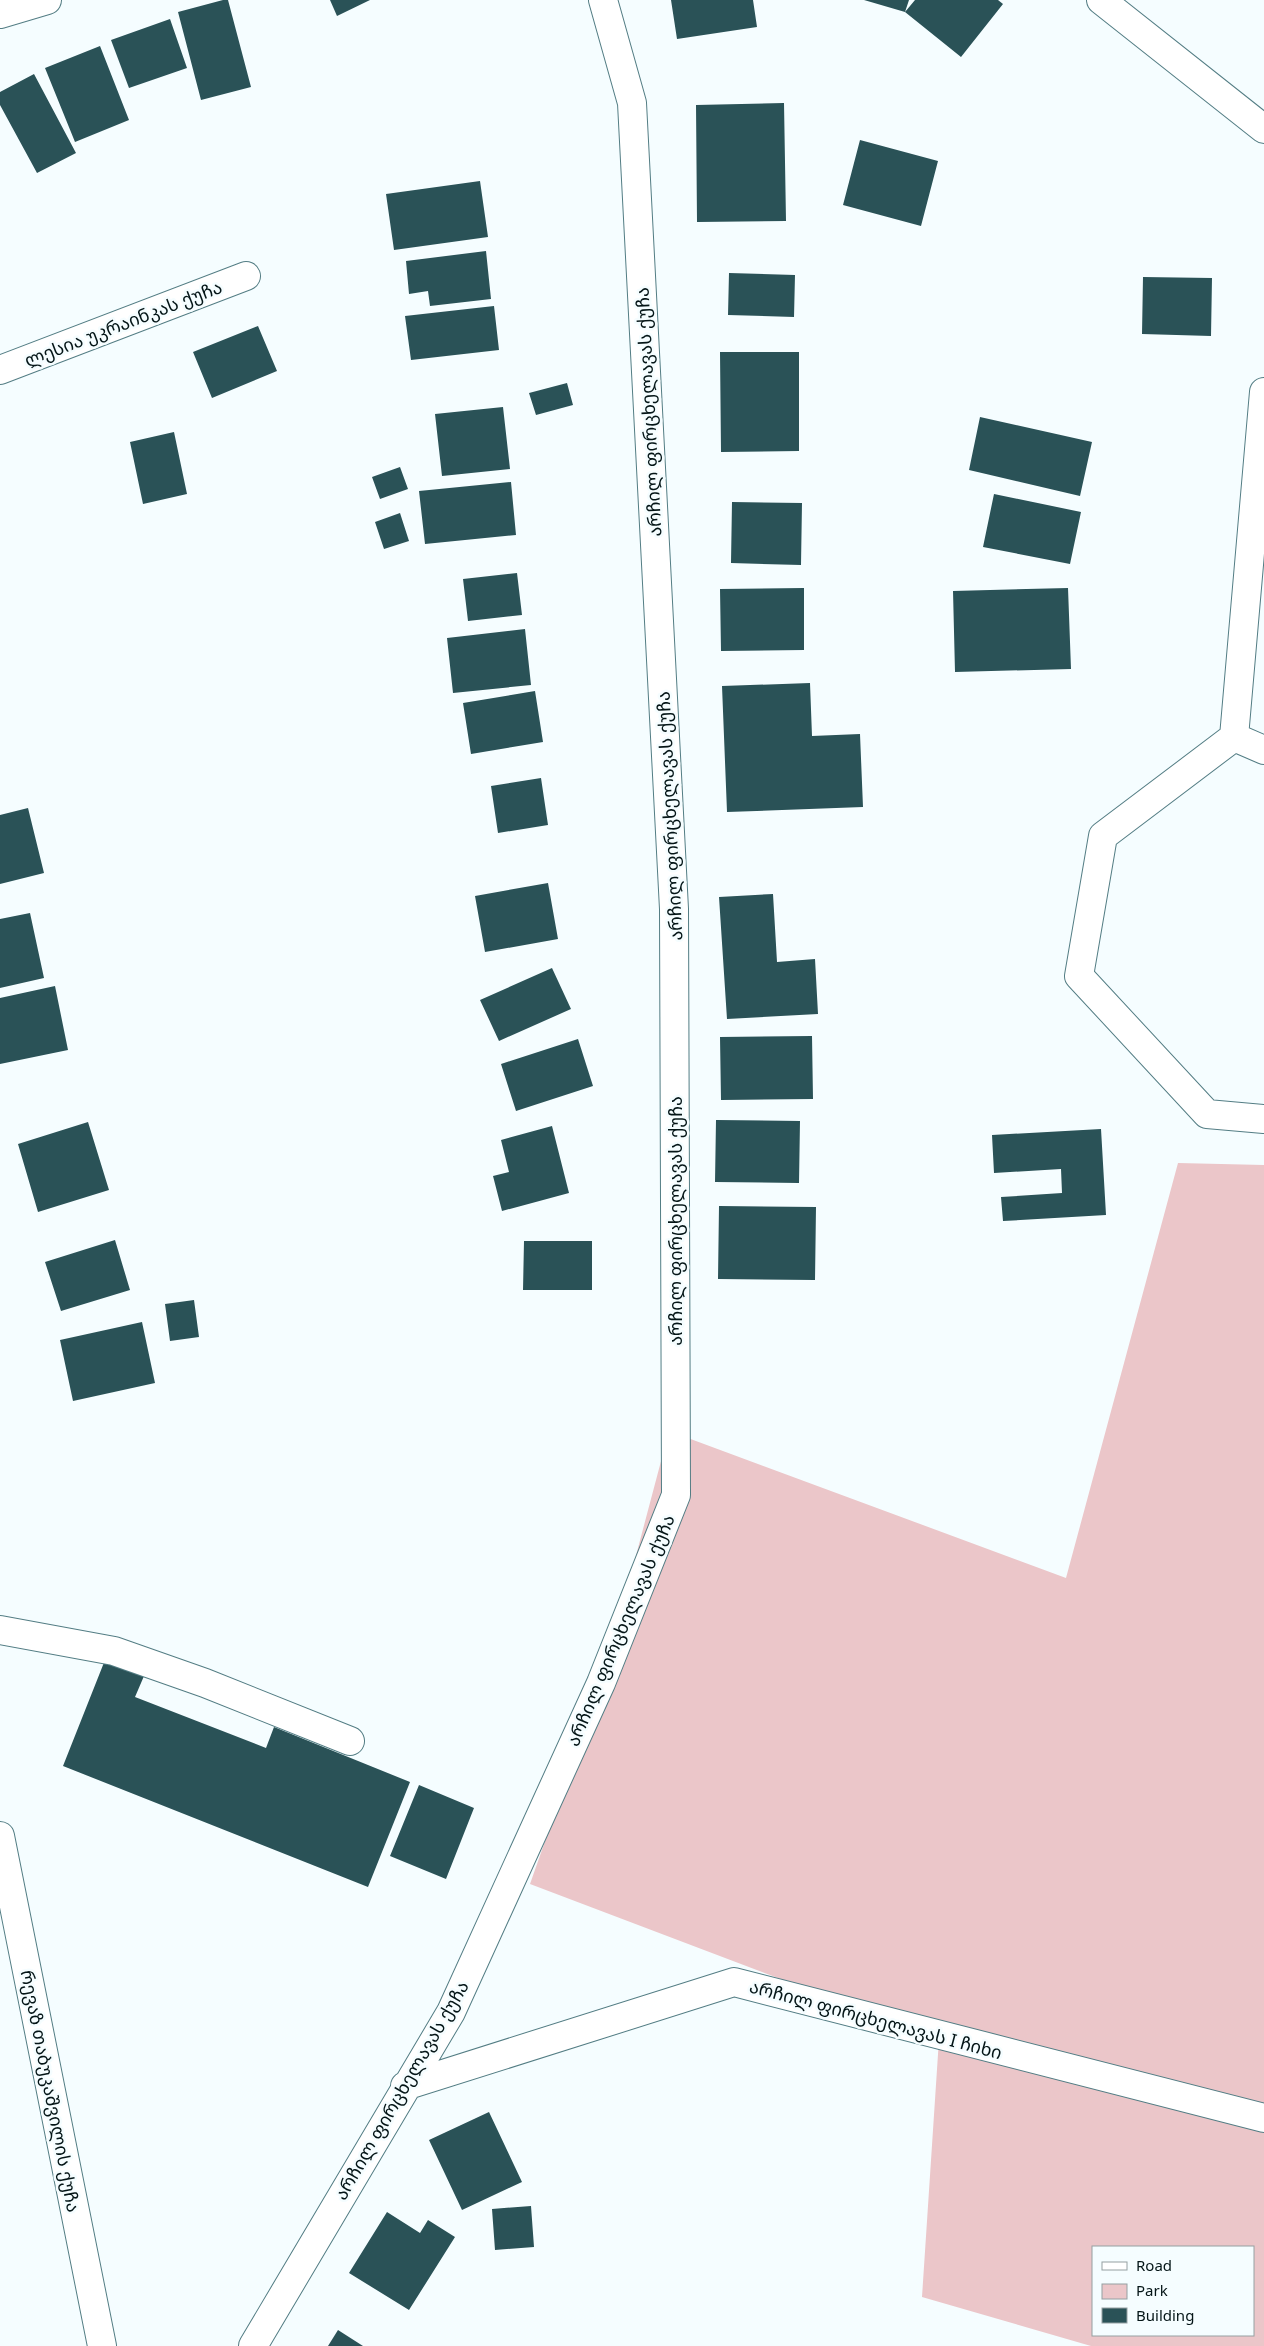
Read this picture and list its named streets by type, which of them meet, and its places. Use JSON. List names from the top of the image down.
{
  "streets": {
    "street": [
      "ლესია უკრაინკას ქუჩა",
      "არჩილ ფირცხელავას ქუჩა",
      "არჩილ ფირცხელავას I ჩიხი",
      "რევაზ თაბუკაშვილის ქუჩა"
    ]
  },
  "crossings": [
    ["არჩილ ფირცხელავას ქუჩა", "არჩილ ფირცხელავას I ჩიხი"]
  ],
  "legend": ["Road", "Park", "Building"]
}
